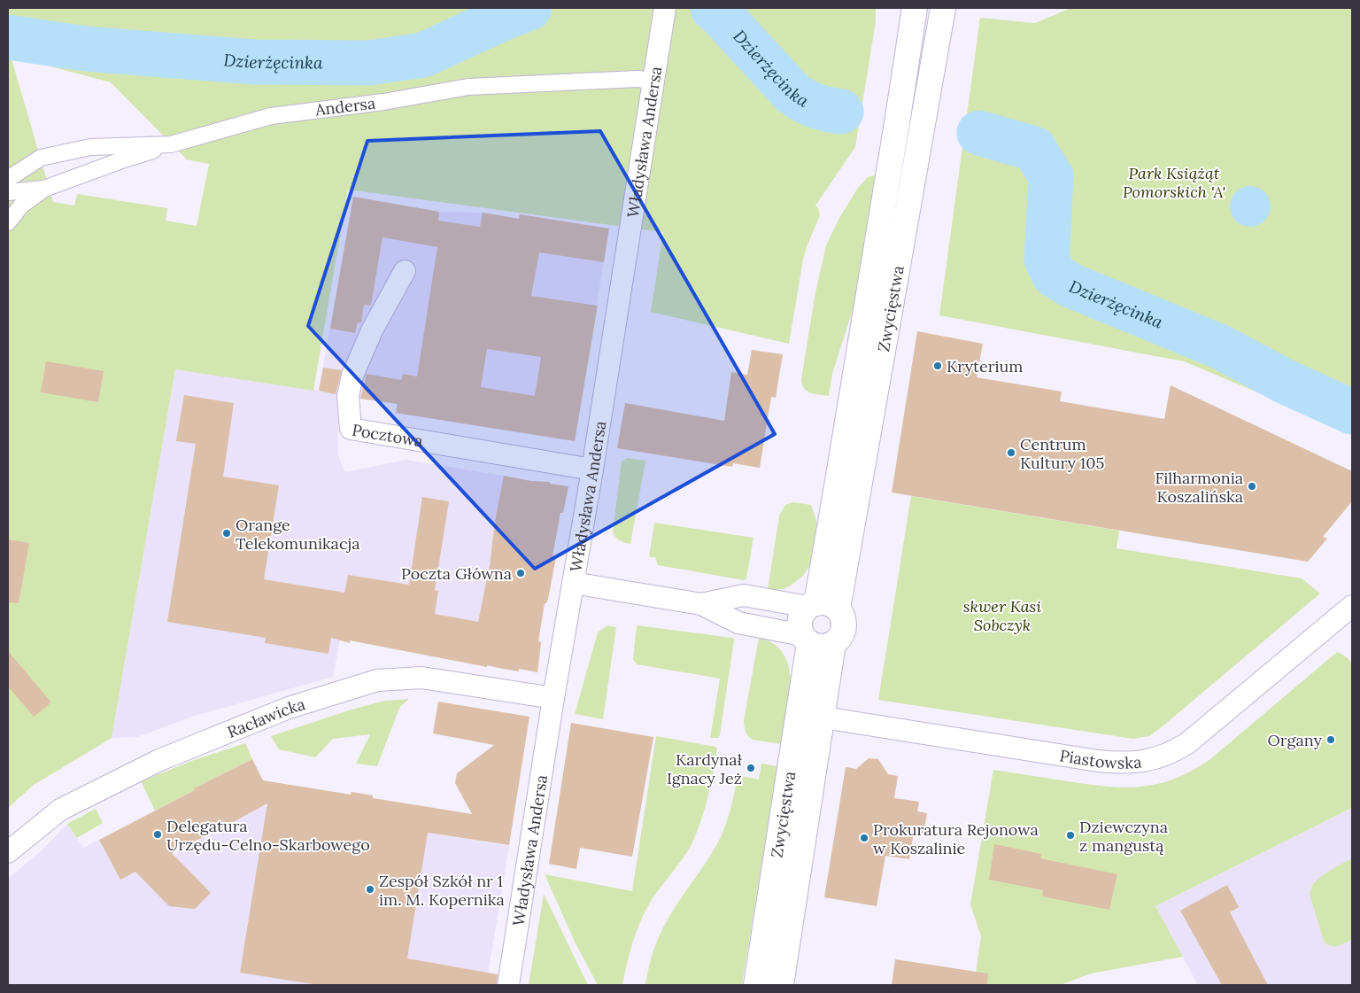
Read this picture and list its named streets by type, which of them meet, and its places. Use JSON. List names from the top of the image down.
{
  "streets": {
    "street": [
      "Andersa",
      "Władysława Andersa",
      "Zwycięstwa",
      "Pocztowa",
      "Racławicka",
      "Piastowska"
    ]
  },
  "crossings": [
    ["Andersa", "Władysława Andersa"],
    ["Władysława Andersa", "Pocztowa"],
    ["Władysława Andersa", "Racławicka"],
    ["Zwycięstwa", "Piastowska"]
  ],
  "water": ["Dzierżęcinka"],
  "parks": ["Park Książąt Pomorskich 'A'", "skwer Kasi Sobczyk"],
  "places": [
    "Kryterium",
    "Centrum Kultury 105",
    "Filharmonia Koszalińska",
    "Orange Telekomunikacja",
    "Poczta Główna",
    "Organy",
    "Kardynał Ignacy Jeż",
    "Delegatura Urzędu-Celno-Skarbowego",
    "Dziewczyna z mangustą",
    "Prokuratura Rejonowa w Koszalinie",
    "Zespół Szkół nr 1 im. M. Kopernika"
  ]
}
